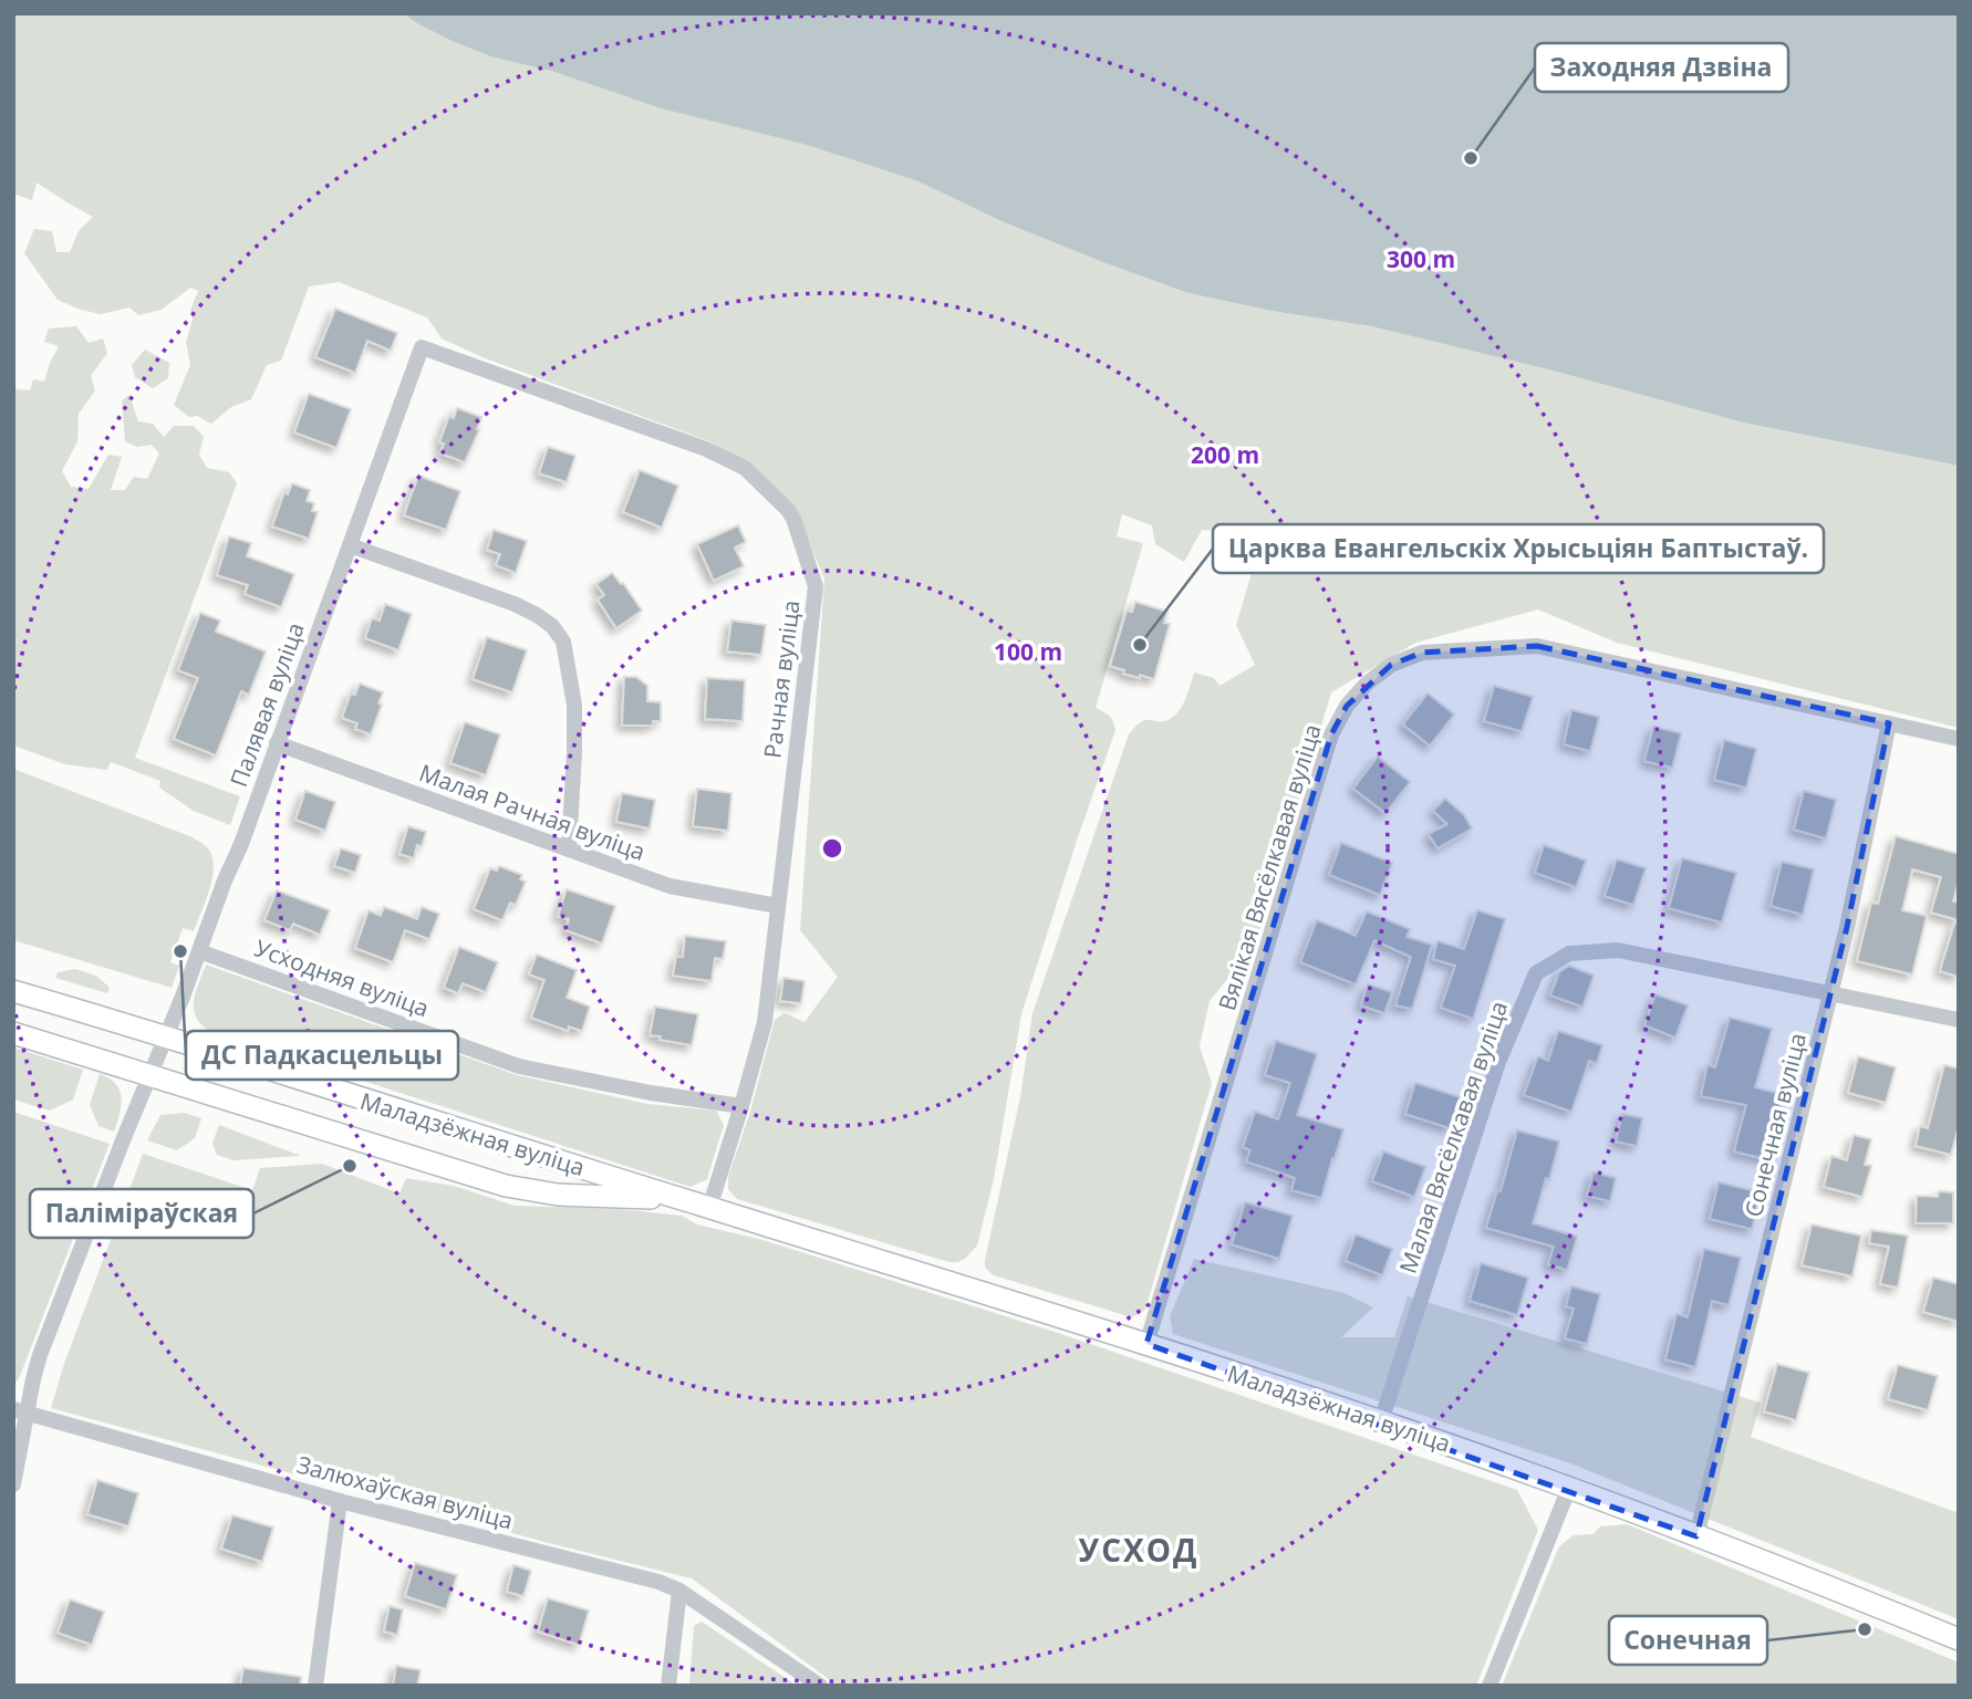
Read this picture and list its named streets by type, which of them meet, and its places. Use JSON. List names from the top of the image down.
{
  "streets": {
    "main road": ["Маладзёжная вуліца"],
    "street": [
      "Рачная вуліца",
      "Палявая вуліца",
      "Малая Рачная вуліца",
      "Вялікая Вясёлкавая вуліца",
      "Усходняя вуліца",
      "Сонечная вуліца",
      "Малая Вясёлкавая вуліца",
      "Залюхаўская вуліца"
    ]
  },
  "crossings": [
    ["Рачная вуліца", "Палявая вуліца"],
    ["Рачная вуліца", "Малая Рачная вуліца"],
    ["Рачная вуліца", "Усходняя вуліца"],
    ["Рачная вуліца", "Маладзёжная вуліца"],
    ["Палявая вуліца", "Малая Рачная вуліца"],
    ["Палявая вуліца", "Усходняя вуліца"],
    ["Палявая вуліца", "Маладзёжная вуліца"],
    ["Палявая вуліца", "Залюхаўская вуліца"],
    ["Вялікая Вясёлкавая вуліца", "Сонечная вуліца"],
    ["Вялікая Вясёлкавая вуліца", "Маладзёжная вуліца"],
    ["Сонечная вуліца", "Маладзёжная вуліца"],
    ["Сонечная вуліца", "Малая Вясёлкавая вуліца"],
    ["Маладзёжная вуліца", "Малая Вясёлкавая вуліца"]
  ],
  "districts": ["УСХОД"],
  "places": [
    "Заходняя Дзвіна",
    "Царква Евангельскіх Хрысьціян Баптыстаў.",
    "ДС Падкасцельцы",
    "Паліміраўская",
    "Сонечная"
  ],
  "rings": ["300 m", "200 m", "100 m"]
}
